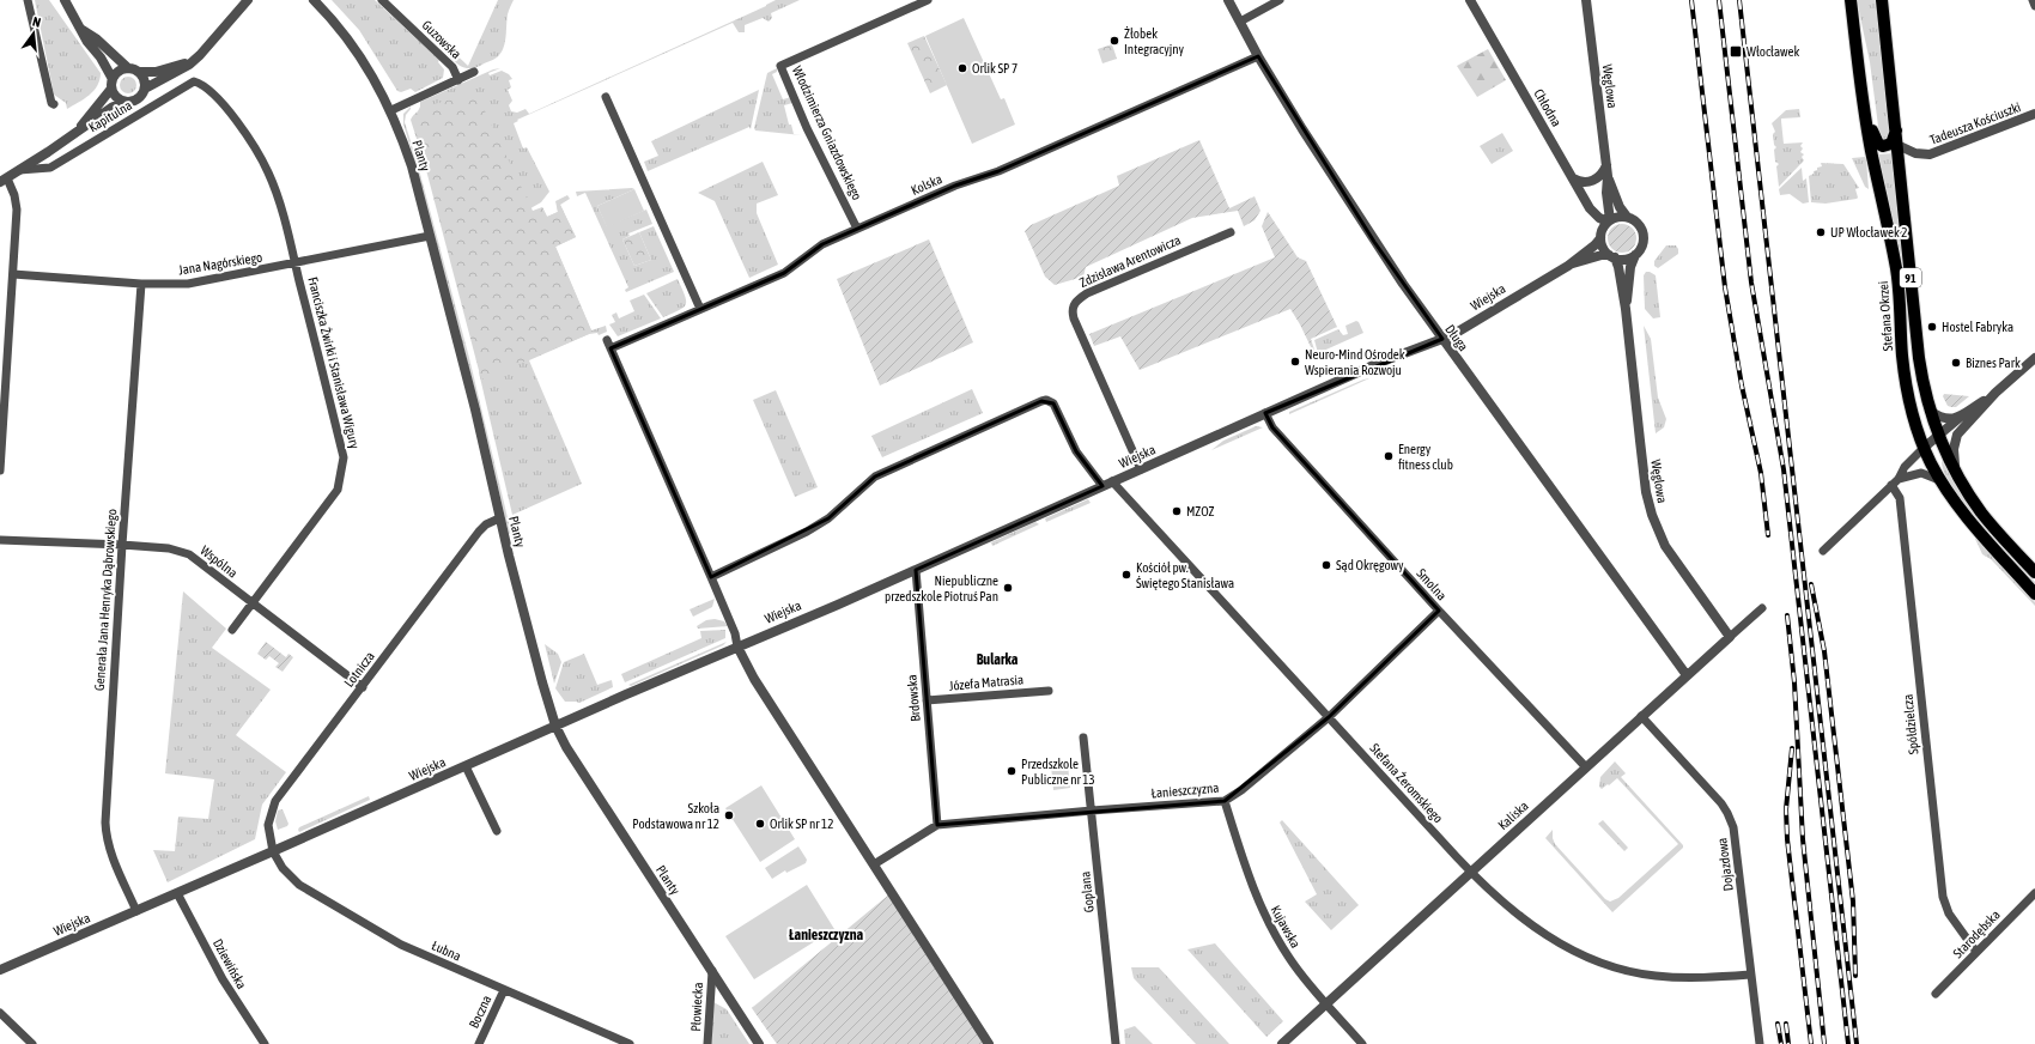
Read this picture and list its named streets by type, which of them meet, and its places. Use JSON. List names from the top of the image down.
{
  "streets": {
    "main road": ["91", "Stefana Okrzei"],
    "street": [
      "Guzowska",
      "Węglowa",
      "Chłodna",
      "Kapitulna",
      "Tadeusza Kościuszki",
      "Włodzimierza Gniazdowskiego",
      "Planty",
      "Kolska",
      "Zdzisława Arentowicza",
      "Jana Nagórskiego",
      "Wiejska",
      "Długa",
      "Franciszka Żwirki i Stanisława Wigury",
      "Wspólna",
      "Smolna",
      "Generała Jana Henryka Dąbrowskiego",
      "Lotnicza",
      "Józefa Matrasia",
      "Brdowska",
      "Spółdzielcza",
      "Stefana Żeromskiego",
      "Łanieszczyzna",
      "Kaliska",
      "Dojazdowa",
      "Goplana",
      "Kujawska",
      "Starodębska",
      "Łubna",
      "Dziewińska",
      "Płowiecka",
      "Boczna"
    ]
  },
  "crossings": [
    ["Guzowska", "Planty"],
    ["Węglowa", "Chłodna"],
    ["Węglowa", "Wiejska"],
    ["Węglowa", "Kaliska"],
    ["Chłodna", "Wiejska"],
    ["Kapitulna", "Franciszka Żwirki i Stanisława Wigury"],
    ["Tadeusza Kościuszki", "91"],
    ["Włodzimierza Gniazdowskiego", "Kolska"],
    ["Planty", "Jana Nagórskiego"],
    ["Planty", "Wiejska"],
    ["Planty", "Lotnicza"],
    ["Planty", "Płowiecka"],
    ["Kolska", "Długa"],
    ["Zdzisława Arentowicza", "Wiejska"],
    ["Jana Nagórskiego", "Franciszka Żwirki i Stanisława Wigury"],
    ["Jana Nagórskiego", "Generała Jana Henryka Dąbrowskiego"],
    ["Wiejska", "Długa"],
    ["Wiejska", "Smolna"],
    ["Wiejska", "Generała Jana Henryka Dąbrowskiego"],
    ["Wiejska", "Lotnicza"],
    ["Wiejska", "Brdowska"],
    ["Wiejska", "Stefana Żeromskiego"],
    ["Wiejska", "Łubna"],
    ["Wiejska", "Dziewińska"],
    ["Długa", "Kaliska"],
    ["Franciszka Żwirki i Stanisława Wigury", "Wspólna"],
    ["Wspólna", "Generała Jana Henryka Dąbrowskiego"],
    ["Wspólna", "Lotnicza"],
    ["Smolna", "Łanieszczyzna"],
    ["Smolna", "Kaliska"],
    ["Lotnicza", "Łubna"],
    ["Józefa Matrasia", "Brdowska"],
    ["Brdowska", "Łanieszczyzna"],
    ["Spółdzielcza", "Starodębska"],
    ["Stefana Żeromskiego", "Łanieszczyzna"],
    ["Stefana Żeromskiego", "Kaliska"],
    ["Stefana Żeromskiego", "Dojazdowa"],
    ["Łanieszczyzna", "Goplana"],
    ["Łanieszczyzna", "Kujawska"],
    ["Kaliska", "Dojazdowa"],
    ["Kaliska", "Kujawska"],
    ["Łubna", "Boczna"]
  ],
  "districts": ["Bularka", "Łanieszczyzna"],
  "places": {
    "other": [
      "Żłobek Integracyjny",
      "Orlik SP 7",
      "UP Włocławek 2",
      "Hostel Fabryka",
      "Neuro-Mind Ośrodek Wspierania Rozwoju",
      "Biznes Park",
      "Energy fitness club",
      "MZOZ",
      "Sąd Okręgowy",
      "Kościół pw. Świętego Stanisława",
      "Niepubliczne przedszkole Piotruś Pan",
      "Przedszkole Publiczne nr 13",
      "Szkoła Podstawowa nr 12",
      "Orlik SP nr 12"
    ],
    "transit": ["Włocławek"]
  },
  "north": "top"
}
